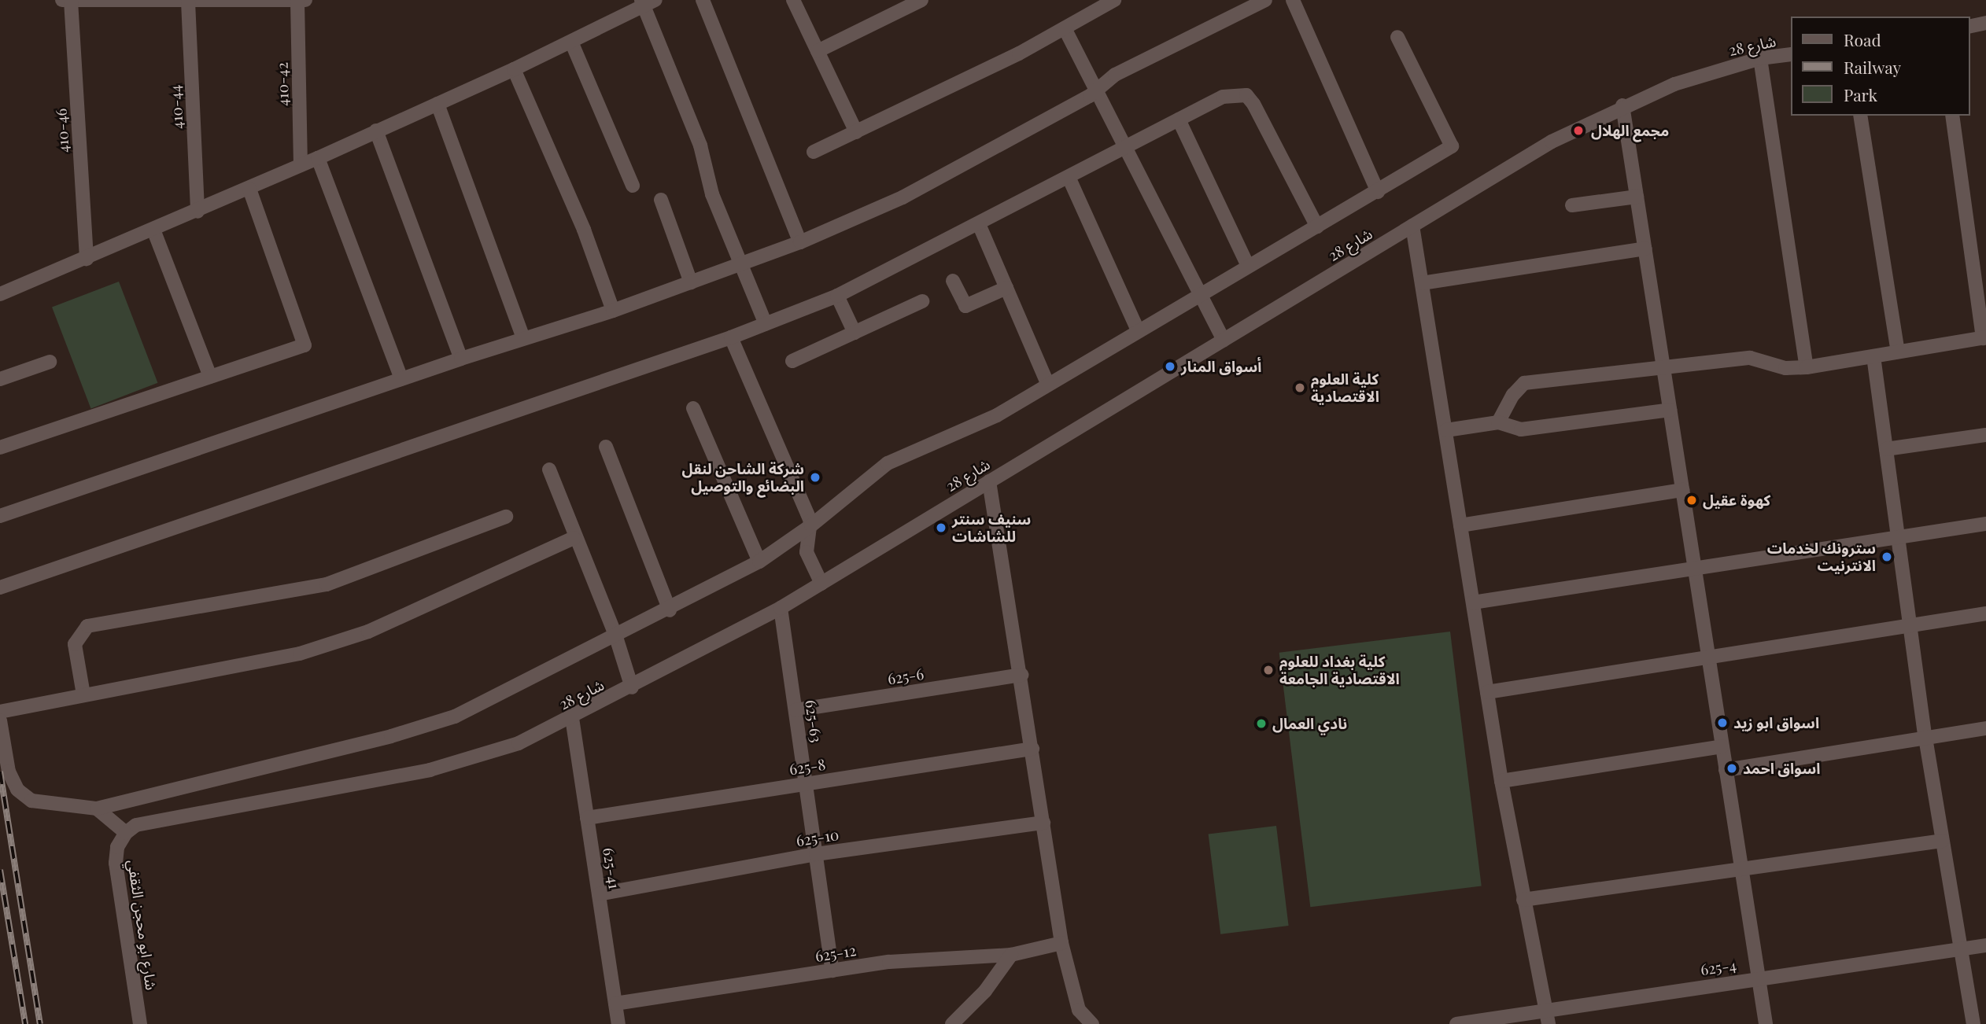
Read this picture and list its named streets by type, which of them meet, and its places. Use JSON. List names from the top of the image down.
{
  "streets": {
    "street": [
      "شارع 28",
      "410-42",
      "410-44",
      "410-46",
      "625-6",
      "625-63",
      "625-8",
      "625-10",
      "625-41",
      "شارع ابو محجن الثقفي",
      "625-12",
      "625-4"
    ]
  },
  "crossings": [
    ["شارع 28", "625-63"],
    ["شارع 28", "625-41"],
    ["شارع 28", "شارع ابو محجن الثقفي"],
    ["625-6", "625-63"],
    ["625-63", "625-8"],
    ["625-63", "625-10"],
    ["625-63", "625-12"],
    ["625-8", "625-41"],
    ["625-10", "625-41"],
    ["625-41", "625-12"]
  ],
  "places": [
    "مجمع الهلال",
    "أسواق المنار",
    "كلية العلوم الاقتصادية",
    "شركة الشاحن لنقل البضائع والتوصيل",
    "كهوة عقيل",
    "سنيف سنتر للشاشات",
    "سترونك لخدمات الانترنيت",
    "كلية بغداد للعلوم الاقتصادية الجامعة",
    "اسواق ابو زيد",
    "نادي العمال",
    "اسواق احمد"
  ],
  "legend": ["Road", "Railway", "Park"]
}
